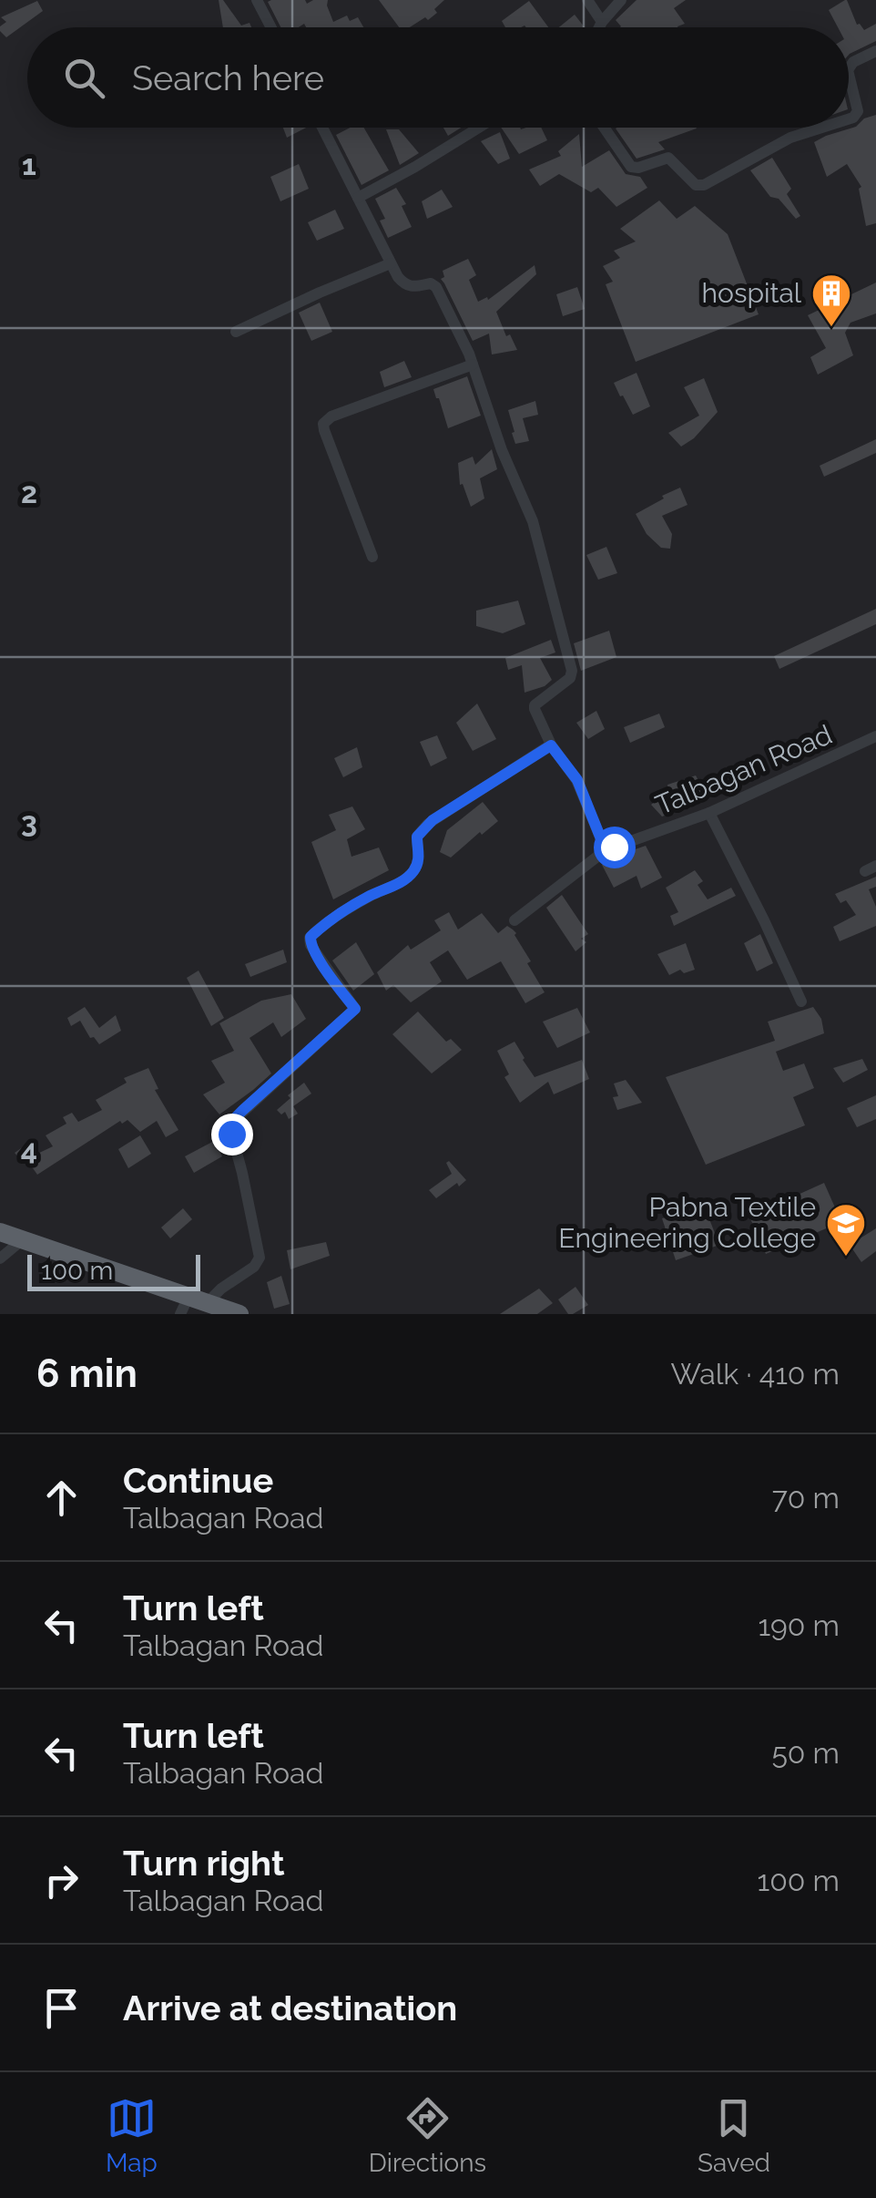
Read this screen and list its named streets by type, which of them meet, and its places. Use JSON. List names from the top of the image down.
{
  "streets": {
    "street": ["Talbagan Road"]
  },
  "places": {
    "building": ["hospital"],
    "school or university": ["Pabna Textile Engineering College"]
  },
  "scale_bar": "100 m",
  "page": {
    "search": "Search here",
    "scale": "100 m",
    "heading": ["6 min", "Walk · 410 m"],
    "list": [
      ["Continue", "Talbagan Road", "70 m"],
      ["Turn left", "Talbagan Road", "190 m"],
      ["Turn left", "Talbagan Road", "50 m"],
      ["Turn right", "Talbagan Road", "100 m"],
      "Arrive at destination"
    ],
    "nav": ["Map", "Directions", "Saved"]
  },
  "grid": {
    "rows": [
      "1",
      "2",
      "3",
      "4"
    ]
  }
}
